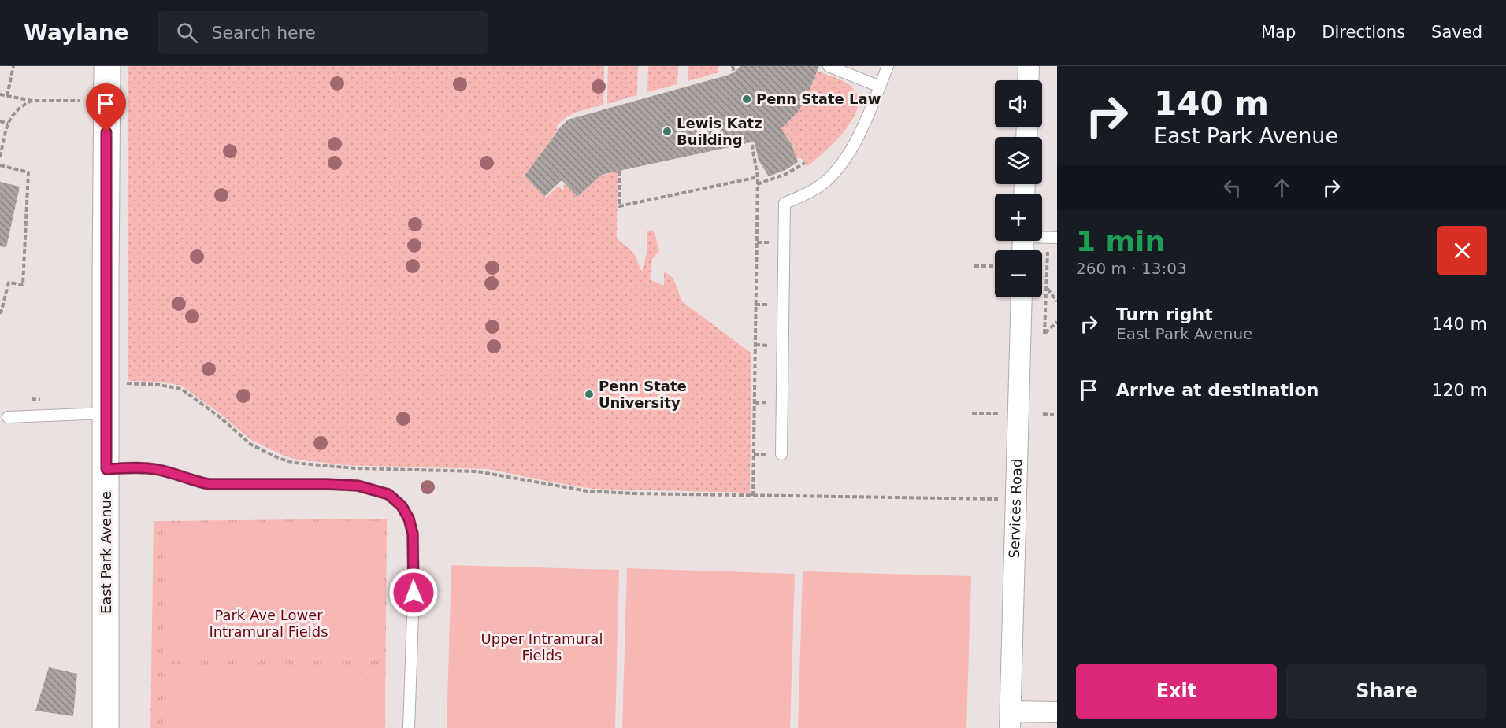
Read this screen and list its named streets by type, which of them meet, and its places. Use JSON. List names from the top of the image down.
{
  "streets": {
    "main road": ["East Park Avenue"],
    "street": ["Services Road"]
  },
  "parks": ["Park Ave Lower Intramural Fields", "Upper Intramural Fields"],
  "places": ["Penn State Law", "Lewis Katz Building", "Penn State University"],
  "page": {
    "header": "Waylane",
    "search": "Search here",
    "nav": ["Map", "Directions", "Saved"],
    "turn": ["140 m", "East Park Avenue"],
    "map_buttons": ["+", "−"],
    "heading": ["1 min", "260 m · 13:03"],
    "list": [
      {
        "name": "Turn right",
        "note": "East Park Avenue",
        "value": "140 m"
      },
      {
        "name": "Arrive at destination",
        "value": "120 m"
      }
    ],
    "buttons": ["Exit", "Share"]
  }
}
